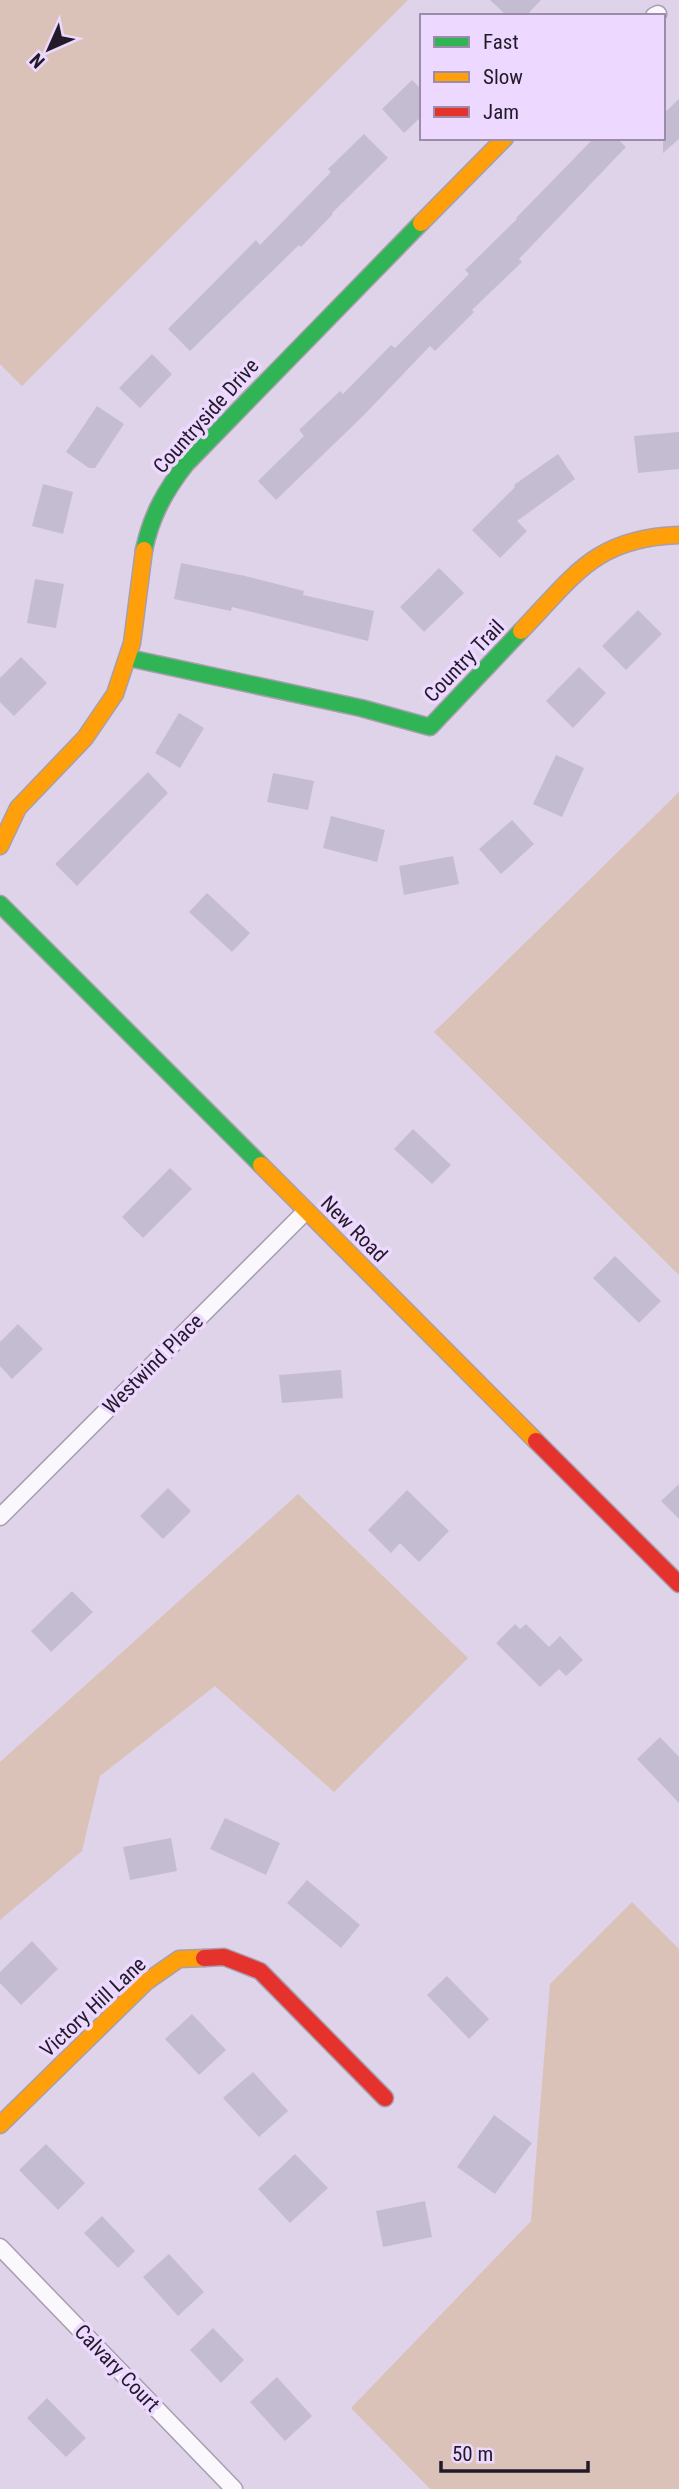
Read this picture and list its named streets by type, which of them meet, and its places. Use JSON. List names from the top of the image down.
{
  "streets": {
    "street": [
      "Countryside Drive",
      "Country Trail",
      "New Road",
      "Westwind Place",
      "Victory Hill Lane",
      "Calvary Court"
    ]
  },
  "crossings": [
    ["Countryside Drive", "Country Trail"],
    ["New Road", "Westwind Place"]
  ],
  "legend": ["Fast", "Slow", "Jam"],
  "scale_bar": "50 m",
  "north": "bottom left"
}
